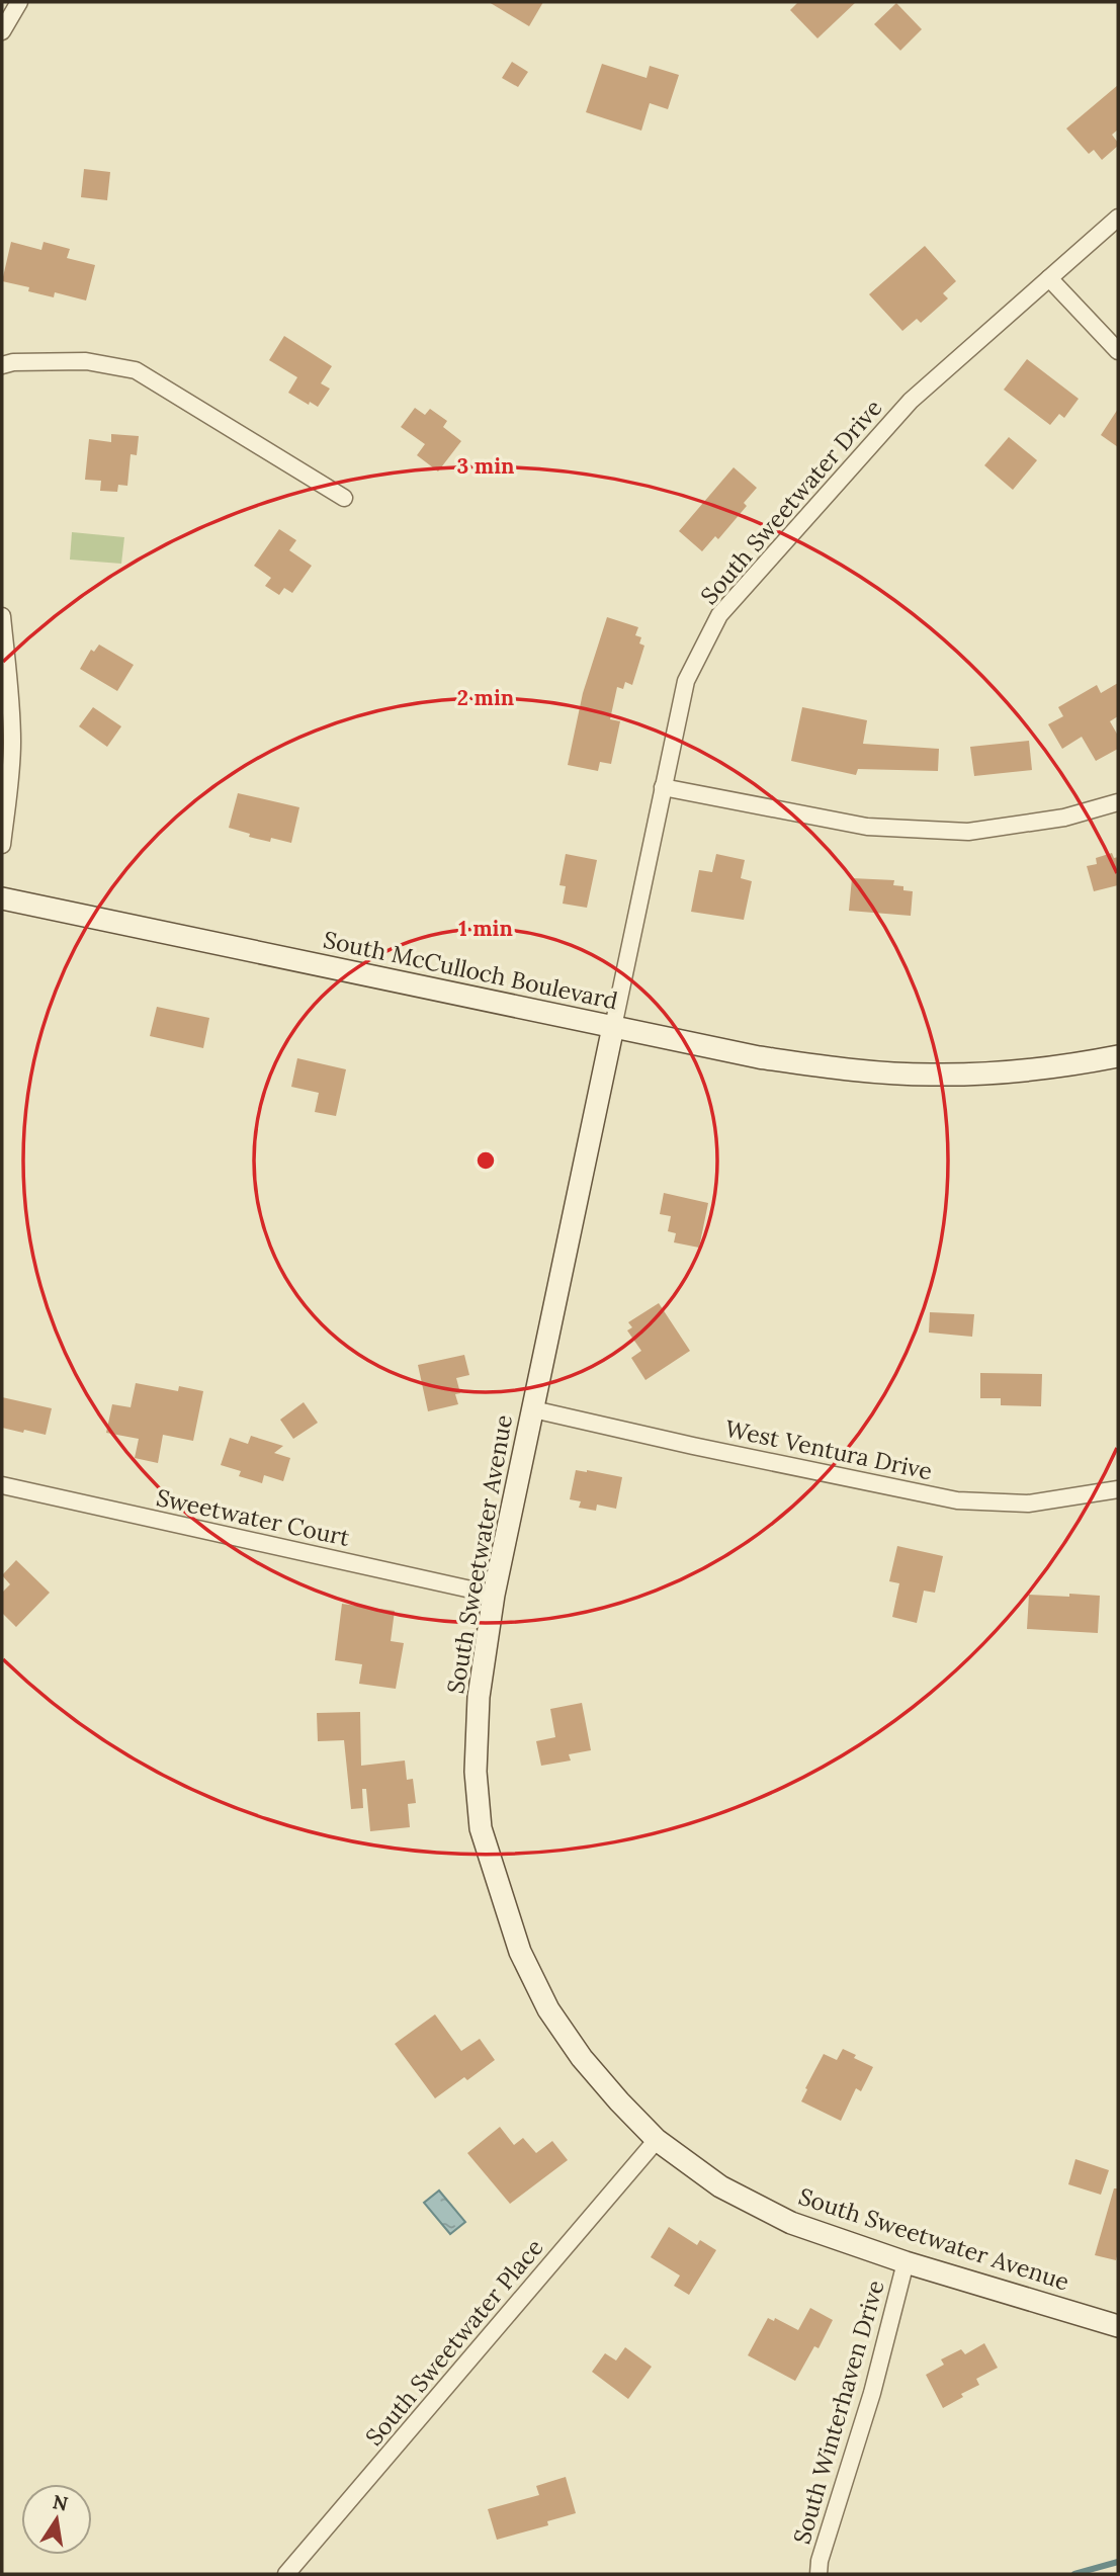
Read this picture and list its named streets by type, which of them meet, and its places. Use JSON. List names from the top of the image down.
{
  "streets": {
    "street": [
      "South Sweetwater Drive",
      "South McCulloch Boulevard",
      "West Ventura Drive",
      "Sweetwater Court",
      "South Sweetwater Avenue",
      "South Sweetwater Place",
      "South Winterhaven Drive"
    ]
  },
  "crossings": [
    ["South Sweetwater Drive", "South McCulloch Boulevard"],
    ["South Sweetwater Drive", "South Sweetwater Avenue"],
    ["South McCulloch Boulevard", "South Sweetwater Avenue"],
    ["West Ventura Drive", "South Sweetwater Avenue"],
    ["Sweetwater Court", "South Sweetwater Avenue"],
    ["South Sweetwater Avenue", "South Sweetwater Place"],
    ["South Sweetwater Avenue", "South Winterhaven Drive"]
  ],
  "north": "top",
  "rings": ["3 min", "2 min", "1 min"]
}
